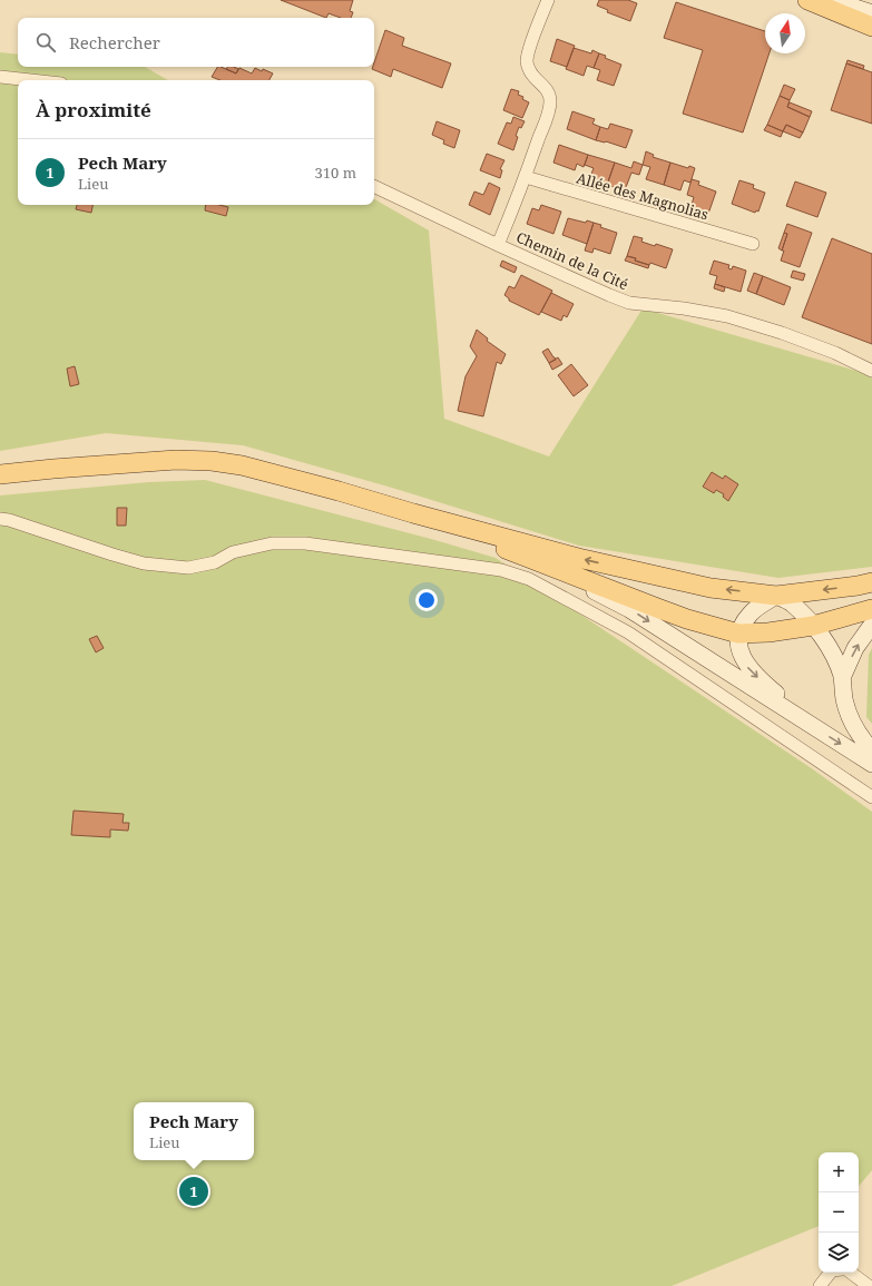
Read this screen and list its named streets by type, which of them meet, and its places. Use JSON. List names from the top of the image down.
{
  "streets": {
    "street": ["Allée des Magnolias", "Chemin de la Cité"]
  },
  "north": "top",
  "page": {
    "search": "Rechercher",
    "heading": "À proximité",
    "list": [
      {
        "mark": "1",
        "name": "Pech Mary",
        "note": "Lieu",
        "value": "310 m"
      }
    ],
    "popup": ["Pech Mary", "Lieu"],
    "map_buttons": ["+", "−"],
    "pins": "1"
  }
}
